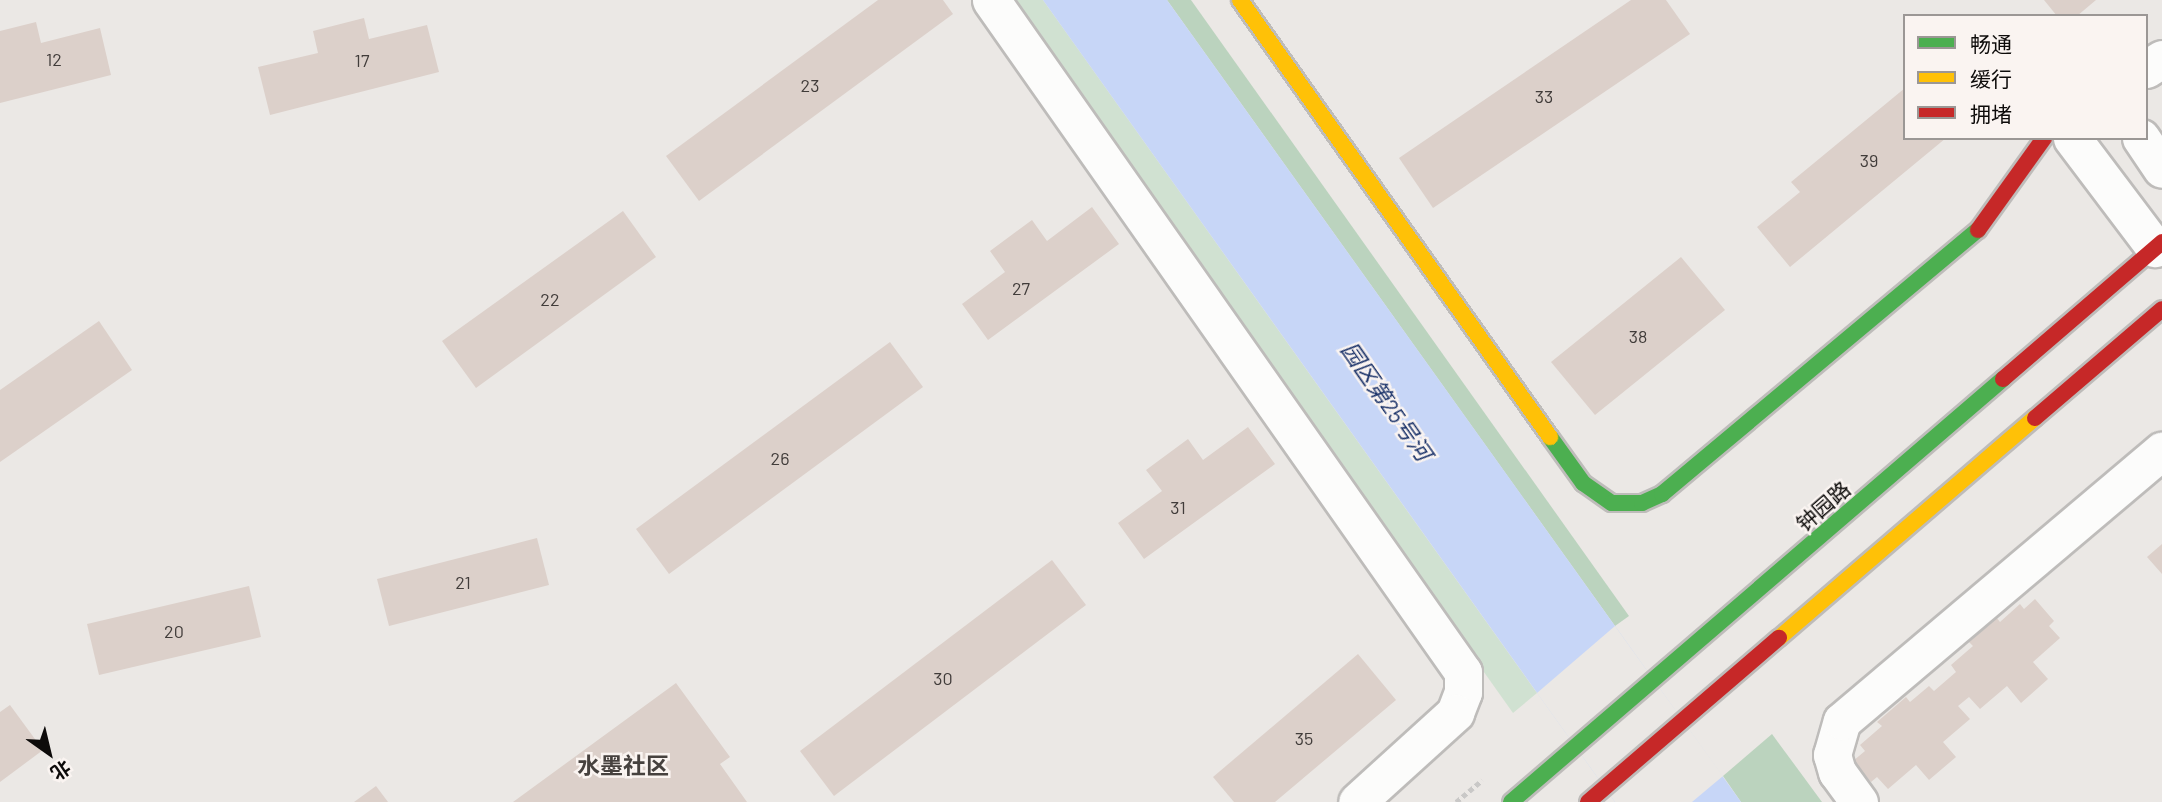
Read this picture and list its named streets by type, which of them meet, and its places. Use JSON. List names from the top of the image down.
{
  "streets": {
    "main road": ["钟园路"]
  },
  "districts": ["水墨社区"],
  "water": ["园区第25号河"],
  "house_numbers": [
    "12",
    "17",
    "23",
    "33",
    "39",
    "27",
    "22",
    "38",
    "26",
    "31",
    "21",
    "20",
    "30",
    "35"
  ],
  "legend": ["畅通", "缓行", "拥堵"],
  "north": "bottom right"
}
